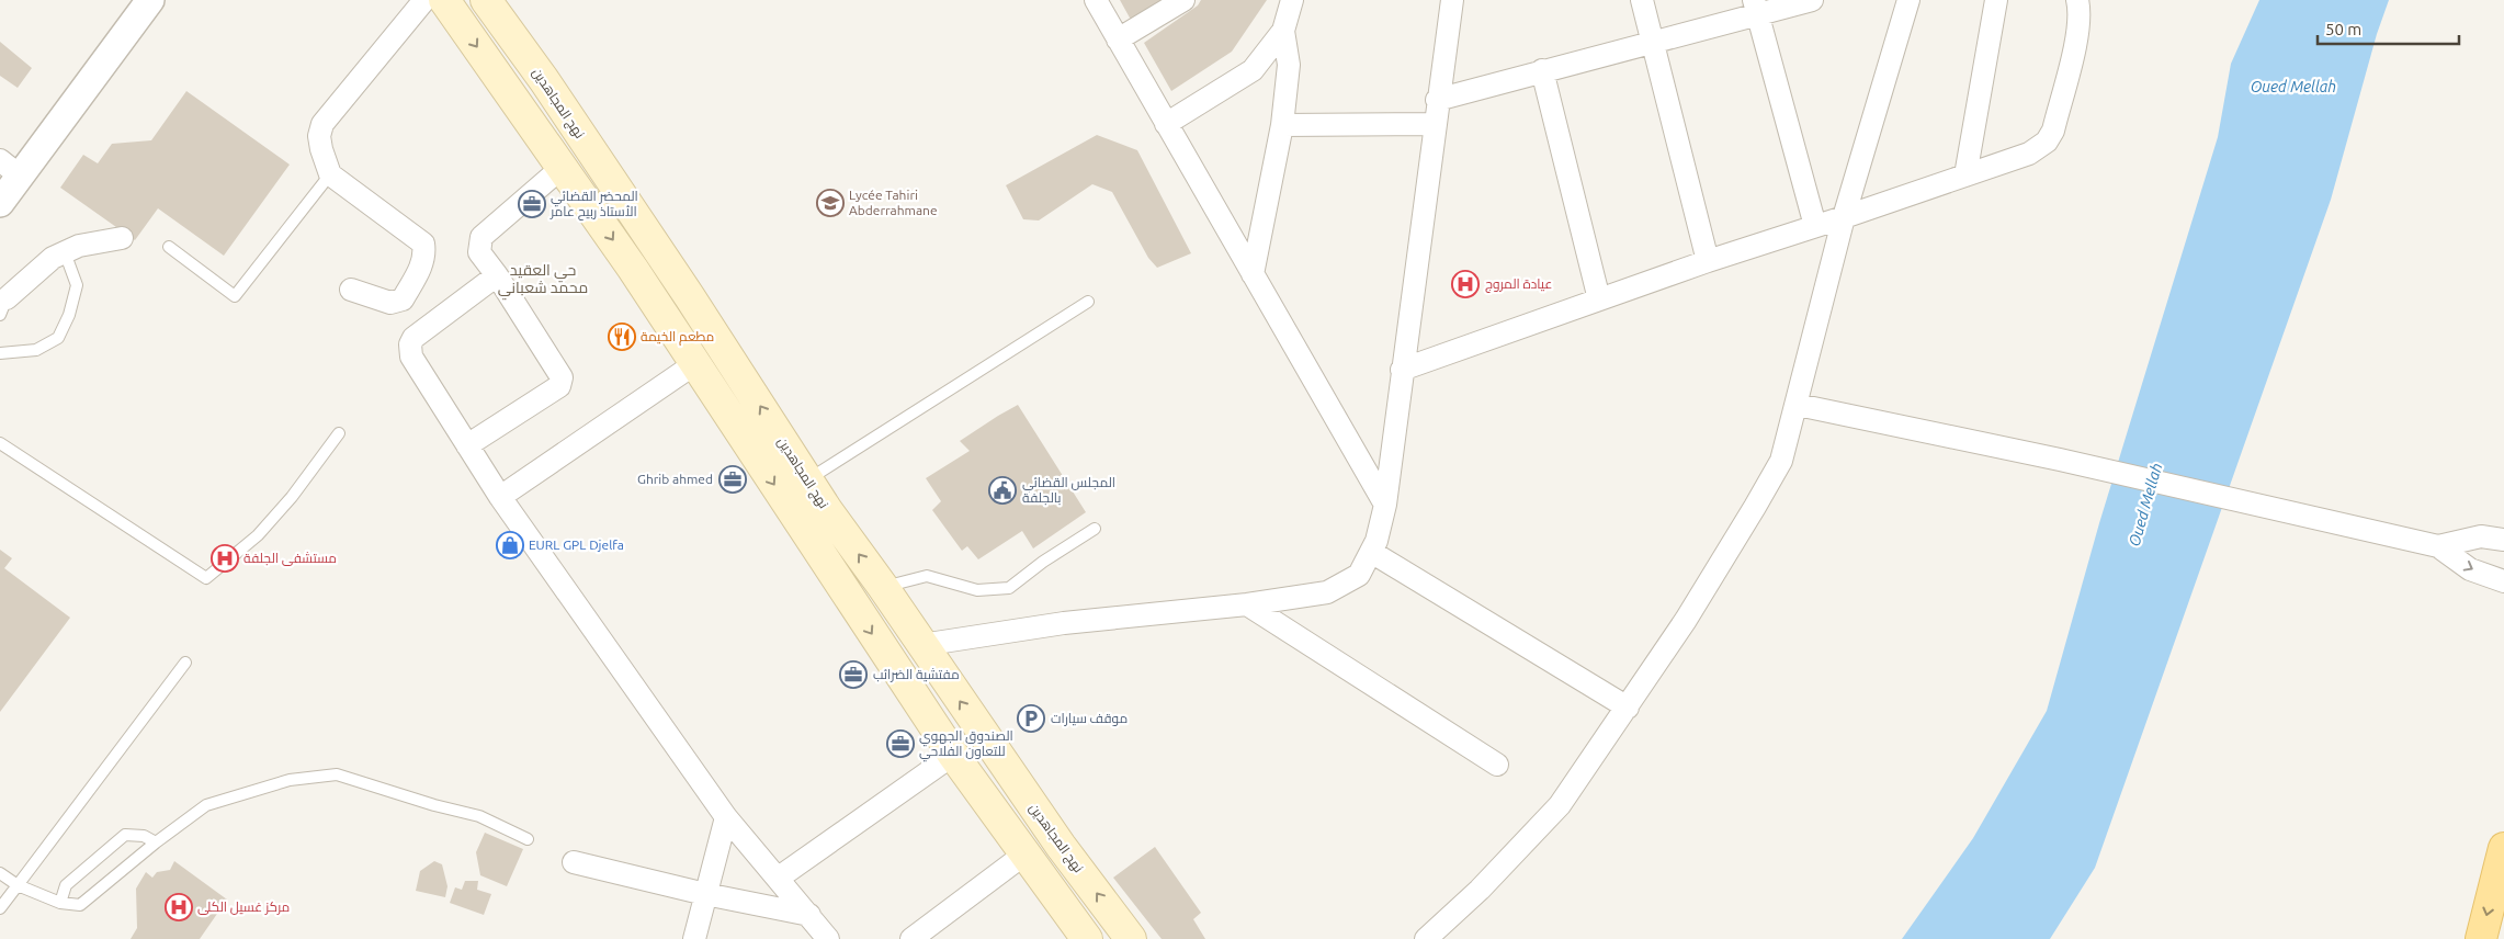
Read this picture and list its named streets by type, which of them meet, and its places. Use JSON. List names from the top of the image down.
{
  "streets": {
    "main road": ["نهج المجاهدين"]
  },
  "districts": ["حي العقيد محمد شعباني"],
  "water": ["Oued Mellah"],
  "places": {
    "school or university": ["Lycée Tahiri Abderrahmane"],
    "office": [
      "المحضر القضائي الأستاذ ربيح عامر",
      "Ghrib ahmed",
      "مفتشية الضرائب",
      "الصندوق الجهوي للتعاون الفلاحي"
    ],
    "hospital": ["عيادة المروج", "مستشفى الجلفة", "مركز غسيل الكلى"],
    "restaurant": ["مطعم الخيمة"],
    "public building": ["المجلس القضائي بالجلفة"],
    "shop": ["EURL GPL Djelfa"],
    "parking": ["موقف سيارات"]
  },
  "scale_bar": "50 m"
}
